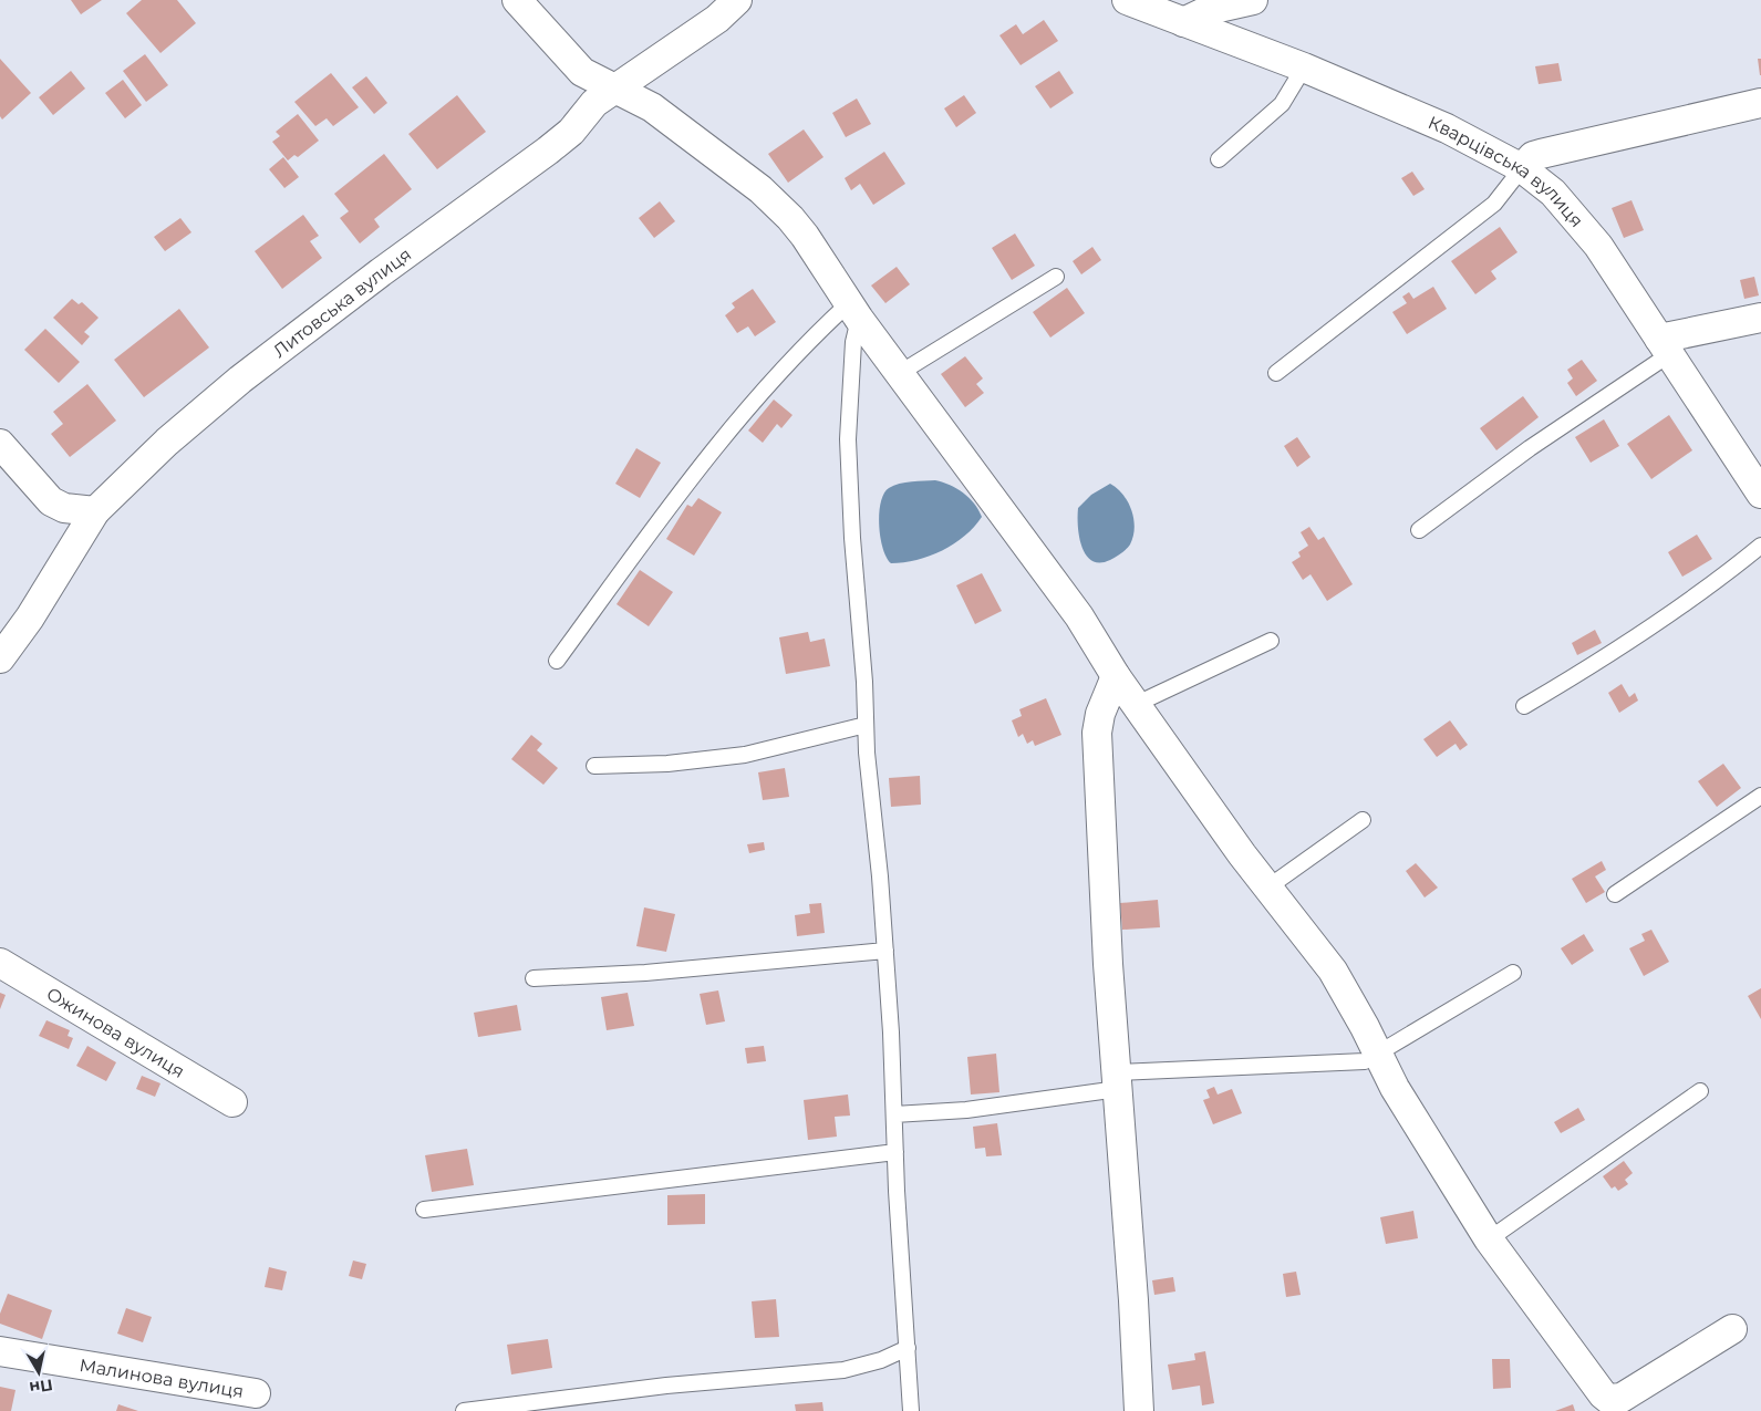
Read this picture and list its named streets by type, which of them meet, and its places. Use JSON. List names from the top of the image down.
{
  "streets": {
    "street": [
      "Кварцівська вулиця",
      "Литовська вулиця",
      "Ожинова вулиця",
      "Малинова вулиця"
    ]
  },
  "north": "bottom"
}
